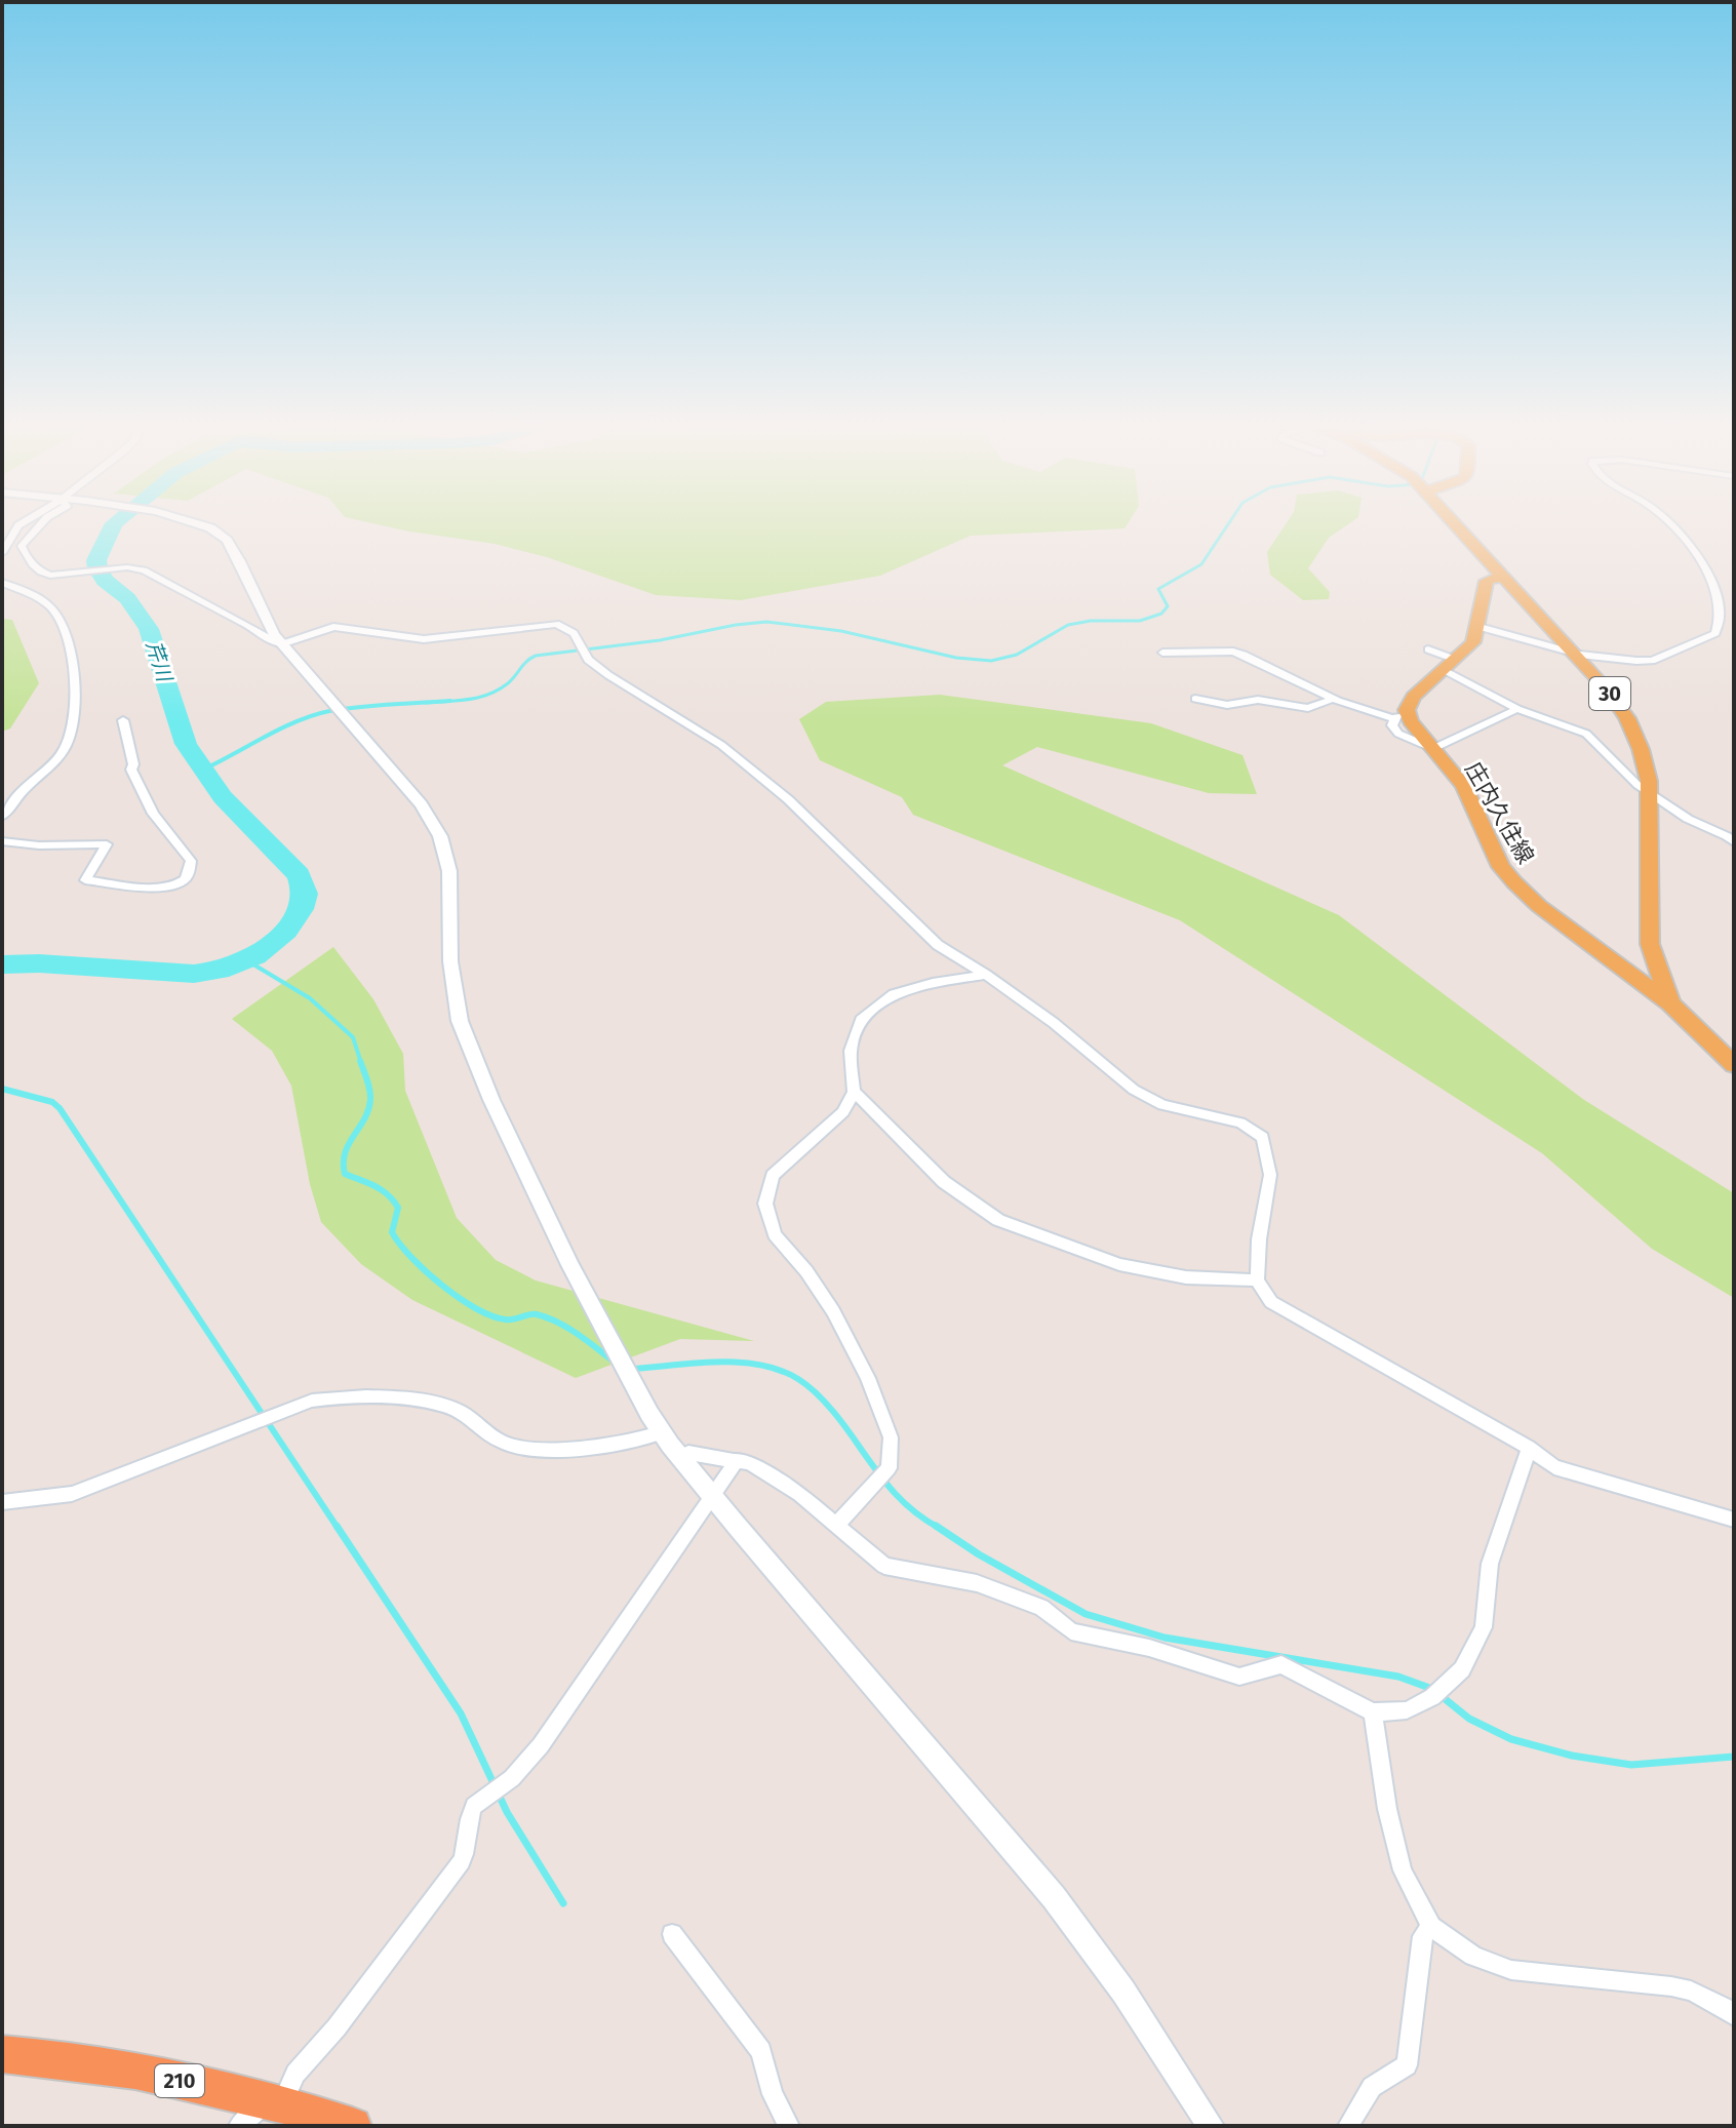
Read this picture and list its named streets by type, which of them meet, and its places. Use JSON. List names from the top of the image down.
{
  "streets": {
    "highway": ["210"],
    "main road": ["30", "庄内久住線"]
  },
  "water": ["芹川"]
}
